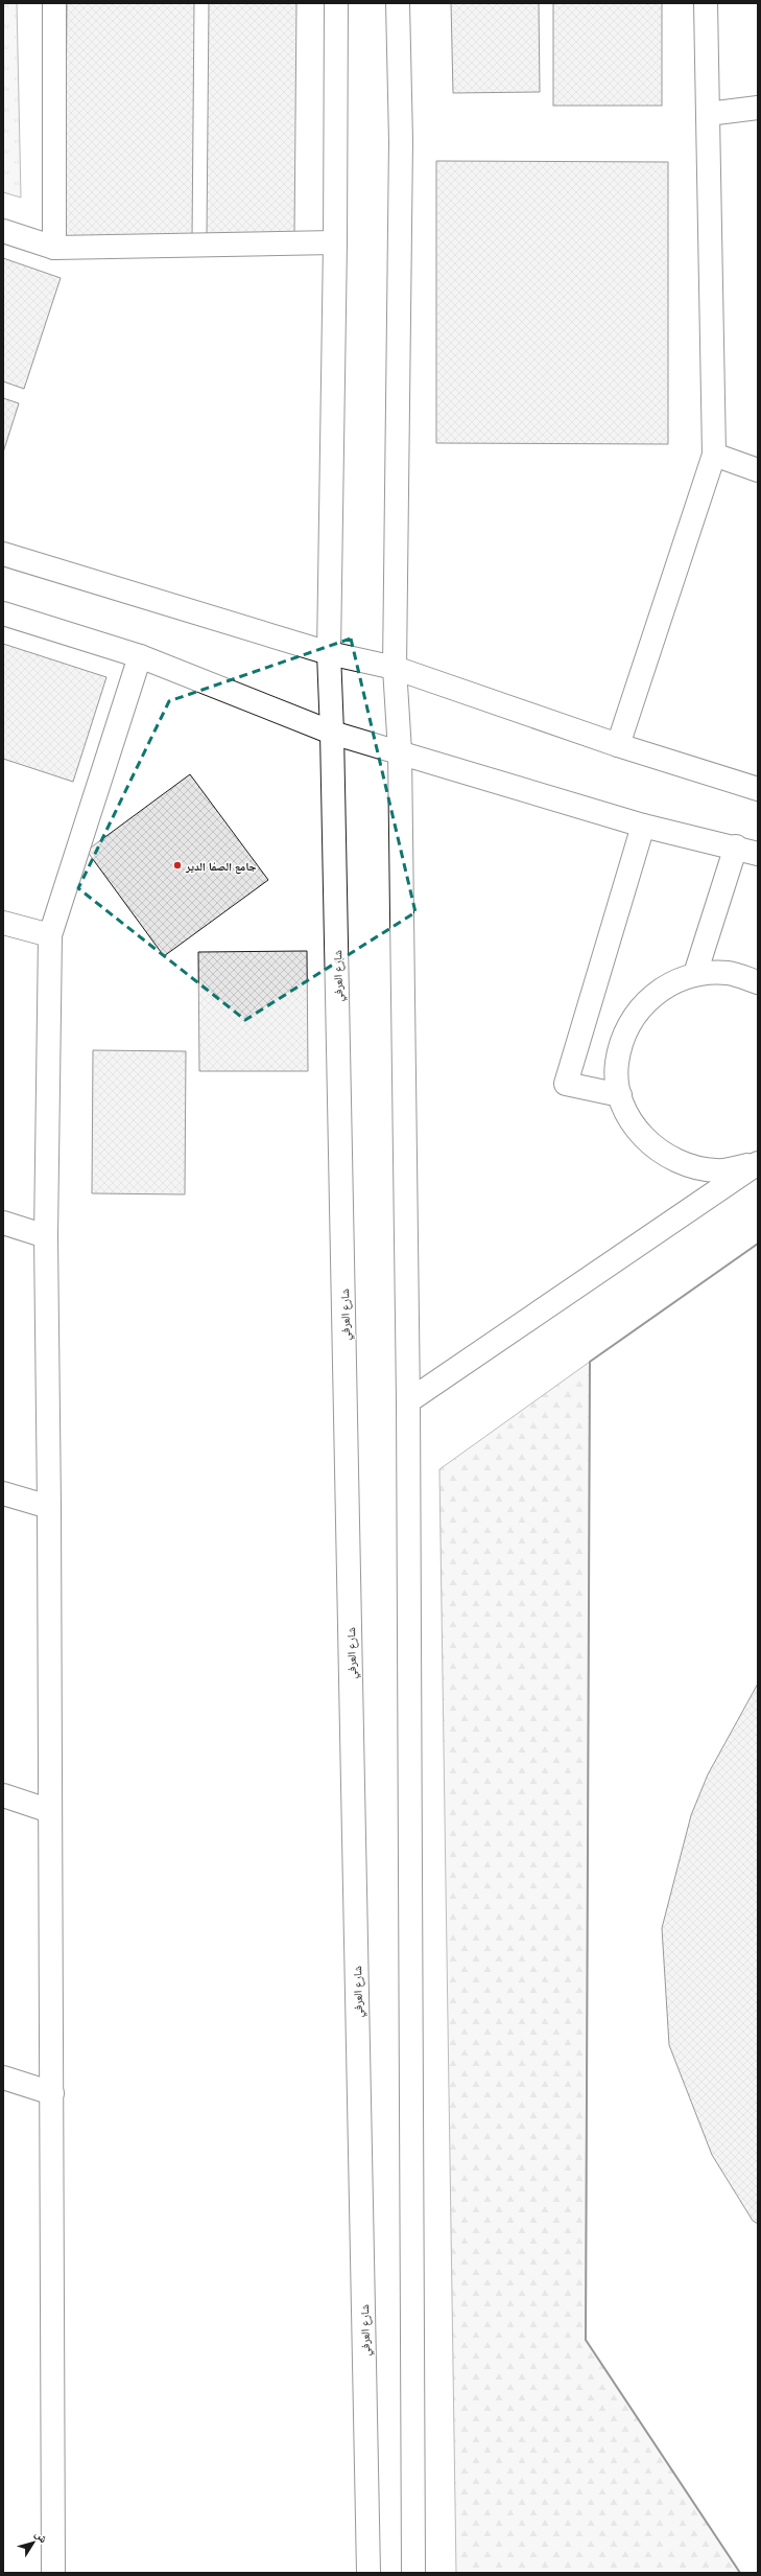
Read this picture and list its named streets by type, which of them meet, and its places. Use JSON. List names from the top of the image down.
{
  "streets": {
    "street": ["شارع العرفي"]
  },
  "places": ["جامع الصفا الدير"],
  "north": "top right"
}
